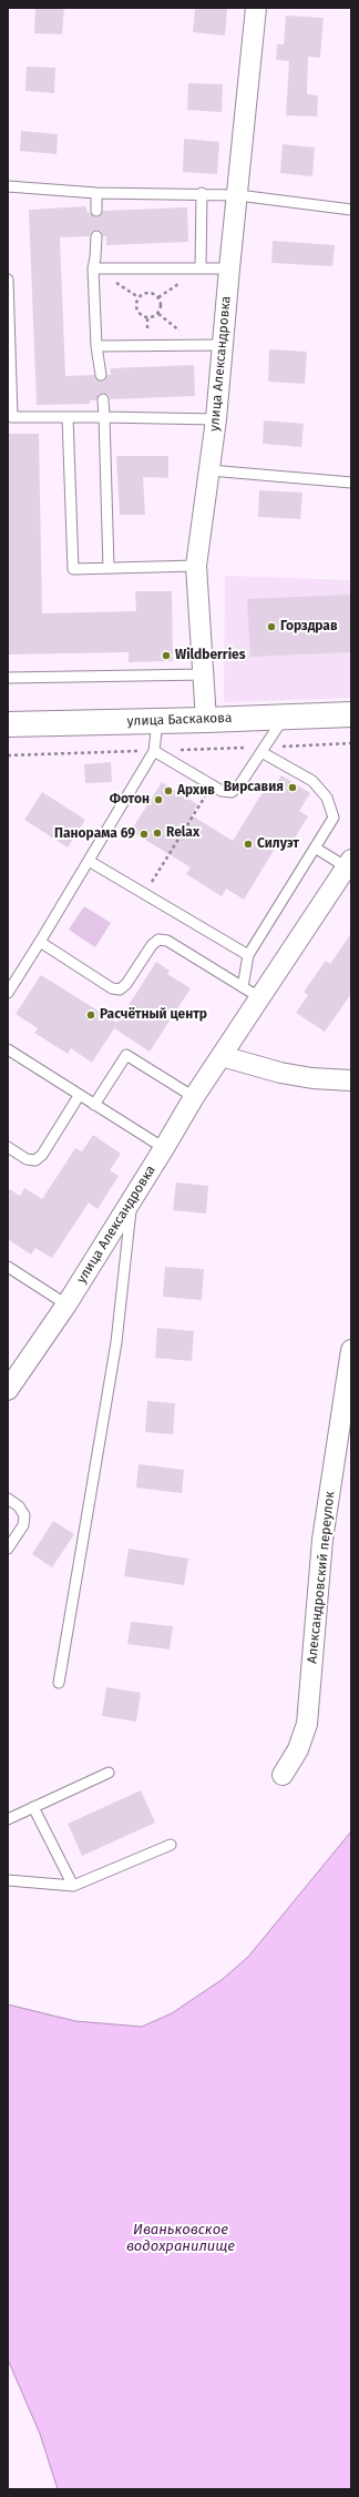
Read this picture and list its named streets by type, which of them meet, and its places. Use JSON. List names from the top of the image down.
{
  "streets": {
    "street": ["улица Александровка", "улица Баскакова", "Александровский переулок"]
  },
  "crossings": [
    ["улица Александровка", "улица Баскакова"]
  ],
  "water": ["Иваньковское водохранилище"],
  "places": [
    "Горздрав",
    "Wildberries",
    "Вирсавия",
    "Архив",
    "Фотон",
    "Relax",
    "Панорама 69",
    "Силуэт",
    "Расчётный центр"
  ]
}
